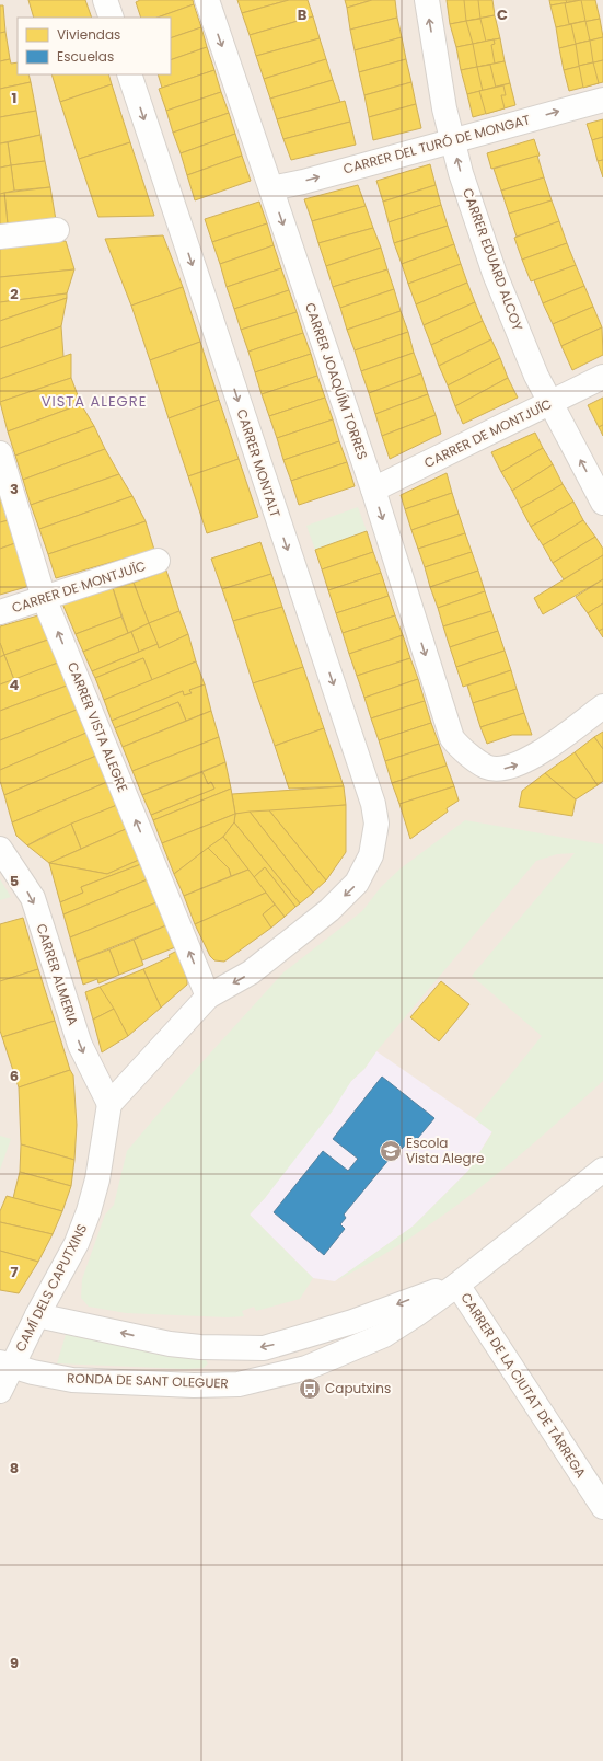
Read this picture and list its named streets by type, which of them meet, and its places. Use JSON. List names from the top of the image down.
{
  "streets": {
    "street": [
      "CARRER DEL TURÓ DE MONGAT",
      "CARRER EDUARD ALCOY",
      "CARRER JOAQUÍM TORRES",
      "CARRER DE MONTJUÏC",
      "CARRER MONTALT",
      "CARRER VISTA ALEGRE",
      "CARRER ALMERIA",
      "CAMÍ DELS CAPUTXINS",
      "RONDA DE SANT OLEGUER",
      "CARRER DE LA CIUTAT DE TÀRREGA"
    ]
  },
  "crossings": [
    ["CARRER DEL TURÓ DE MONGAT", "CARRER EDUARD ALCOY"],
    ["CARRER DEL TURÓ DE MONGAT", "CARRER JOAQUÍM TORRES"],
    ["CARRER EDUARD ALCOY", "CARRER DE MONTJUÏC"],
    ["CARRER JOAQUÍM TORRES", "CARRER DE MONTJUÏC"],
    ["CARRER DE MONTJUÏC", "CARRER VISTA ALEGRE"],
    ["CARRER MONTALT", "CARRER VISTA ALEGRE"],
    ["CARRER MONTALT", "CARRER ALMERIA"],
    ["CARRER MONTALT", "CAMÍ DELS CAPUTXINS"],
    ["CARRER ALMERIA", "CAMÍ DELS CAPUTXINS"],
    ["CAMÍ DELS CAPUTXINS", "RONDA DE SANT OLEGUER"],
    ["RONDA DE SANT OLEGUER", "CARRER DE LA CIUTAT DE TÀRREGA"]
  ],
  "one_way": [
    "CARRER DEL TURÓ DE MONGAT",
    "CARRER EDUARD ALCOY",
    "CARRER JOAQUÍM TORRES",
    "CARRER MONTALT",
    "CARRER VISTA ALEGRE",
    "CARRER ALMERIA"
  ],
  "districts": ["VISTA ALEGRE"],
  "places": {
    "school or university": ["Escola Vista Alegre"],
    "bus stop": ["Caputxins"]
  },
  "legend": ["Viviendas", "Escuelas"],
  "grid": {
    "columns": ["B", "C"],
    "rows": [
      "1",
      "2",
      "3",
      "4",
      "5",
      "6",
      "7",
      "8",
      "9"
    ]
  }
}
